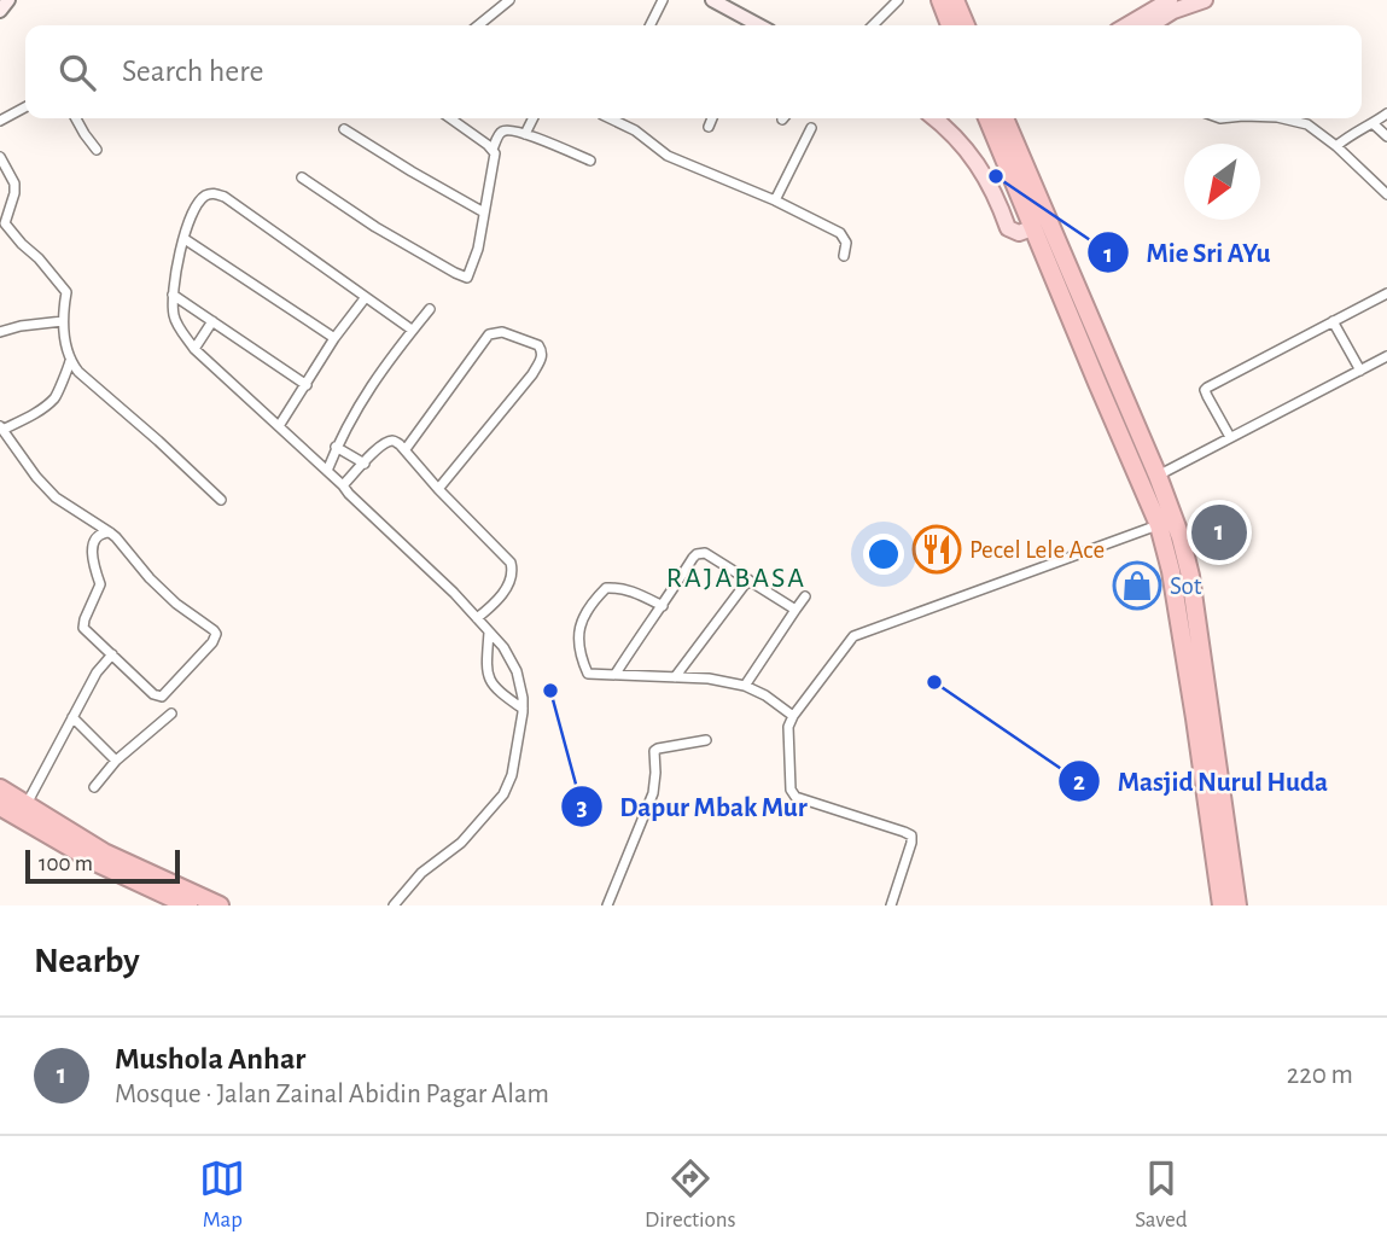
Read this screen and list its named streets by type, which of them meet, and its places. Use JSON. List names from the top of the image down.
{
  "districts": ["RAJABASA"],
  "places": {
    "other": ["Mie Sri AYu", "Masjid Nurul Huda", "Dapur Mbak Mur"],
    "restaurant": ["Pecel Lele Ace"],
    "shop": ["Sot"]
  },
  "scale_bar": "100 m",
  "north": "bottom left",
  "page": {
    "search": "Search here",
    "pins": "1",
    "scale": "100 m",
    "heading": "Nearby",
    "list": [
      {
        "mark": "1",
        "name": "Mushola Anhar",
        "note": "Mosque · Jalan Zainal Abidin Pagar Alam",
        "value": "220 m"
      }
    ],
    "nav": ["Map", "Directions", "Saved"]
  }
}
